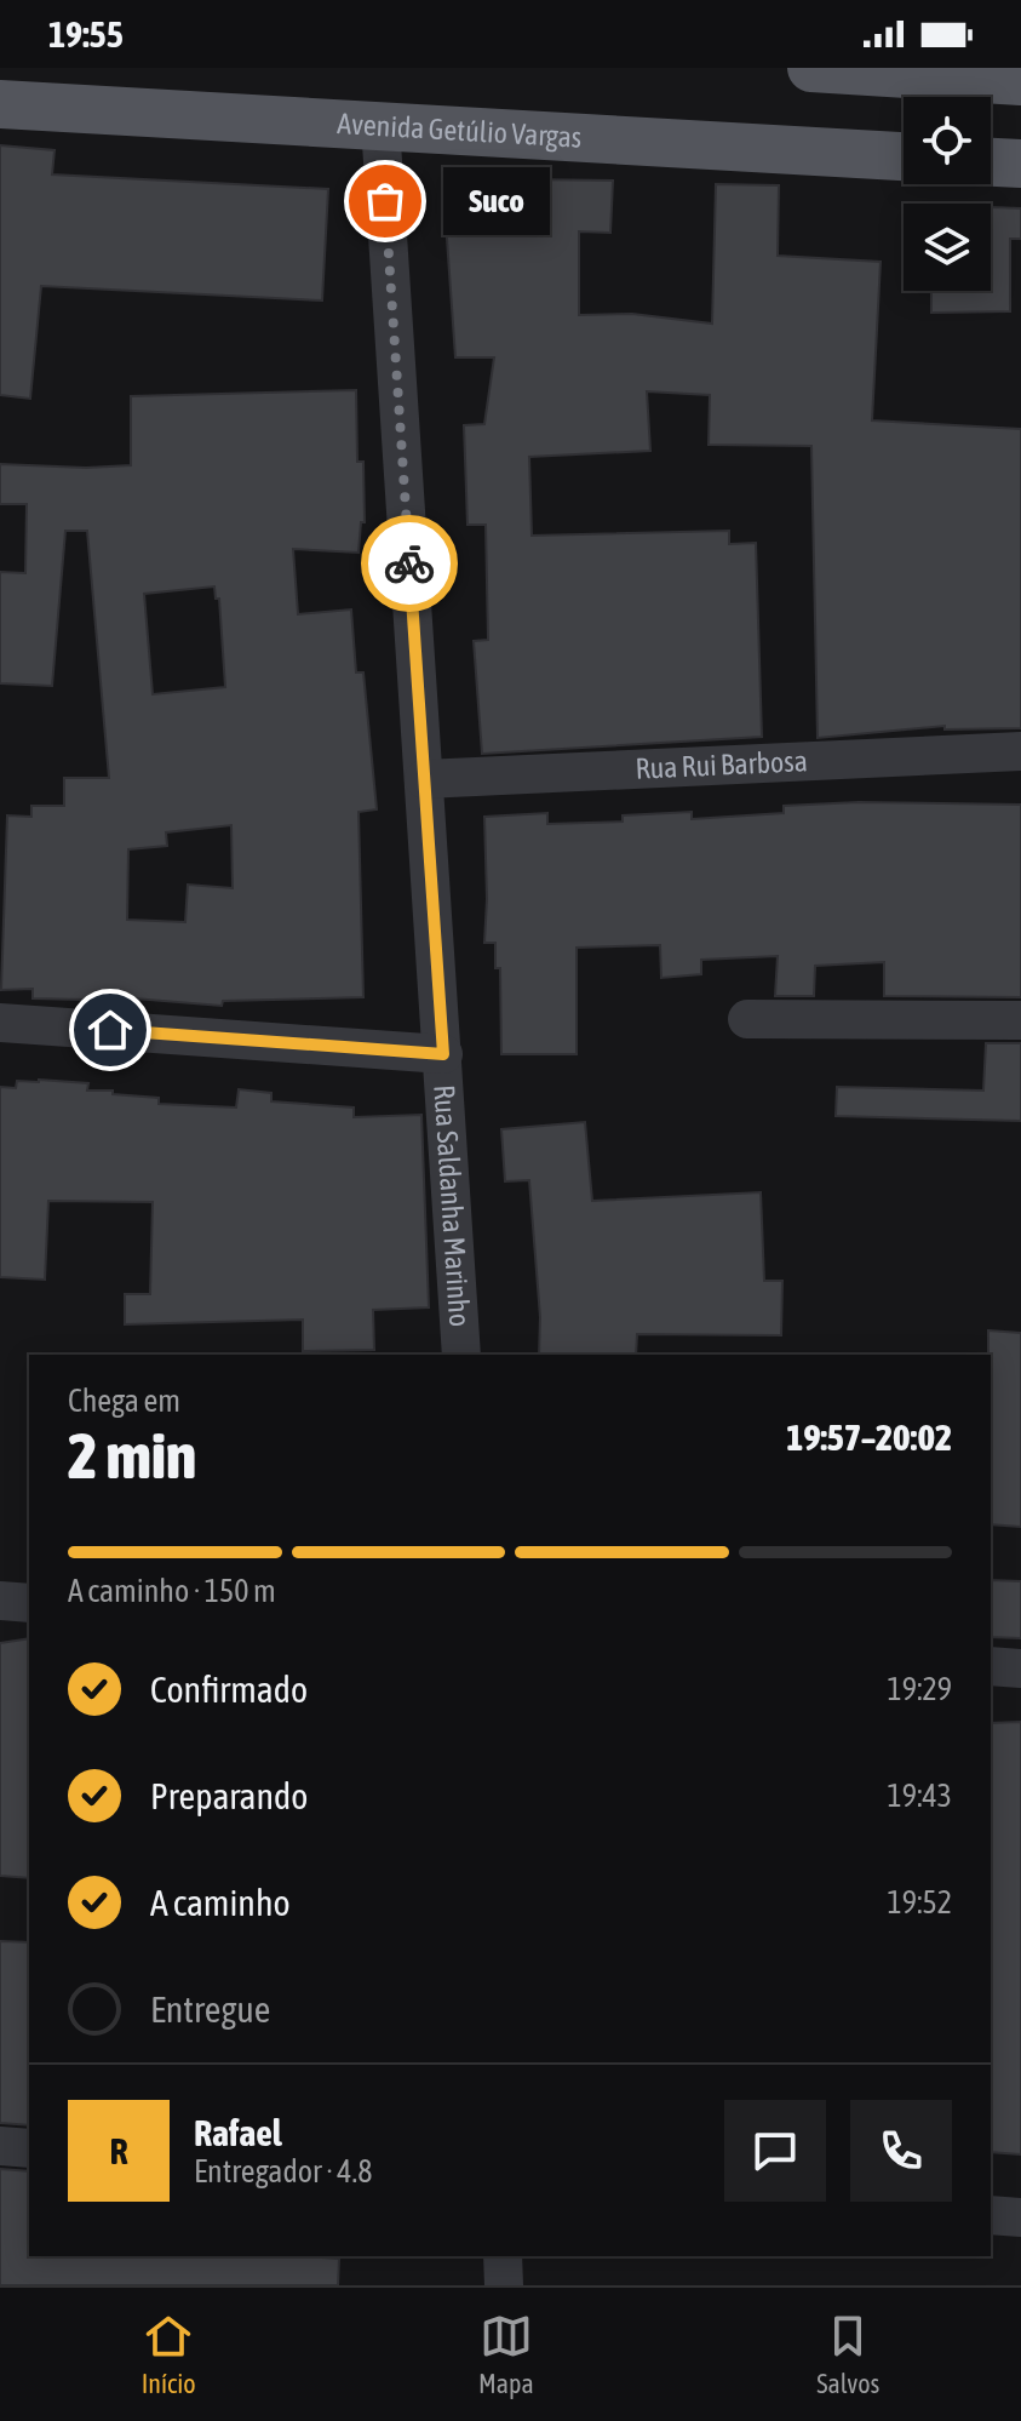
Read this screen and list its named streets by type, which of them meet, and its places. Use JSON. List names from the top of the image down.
{
  "streets": {
    "main road": ["Avenida Getúlio Vargas"],
    "street": ["Rua Rui Barbosa", "Rua Saldanha Marinho"]
  },
  "crossings": [
    ["Avenida Getúlio Vargas", "Rua Saldanha Marinho"],
    ["Rua Rui Barbosa", "Rua Saldanha Marinho"]
  ],
  "places": ["Suco"],
  "page": {
    "status": "19:55",
    "bubble": "Suco",
    "heading": ["2 min", "Chega em", "19:57–20:02"],
    "panel": ["Rafael", "Entregador · 4.8"],
    "bar": "A caminho · 150 m",
    "list": [
      ["Confirmado", "19:29"],
      ["Preparando", "19:43"],
      ["A caminho", "19:52"],
      "Entregue"
    ],
    "round": "R",
    "tabs": ["Início", "Mapa", "Salvos"]
  }
}
